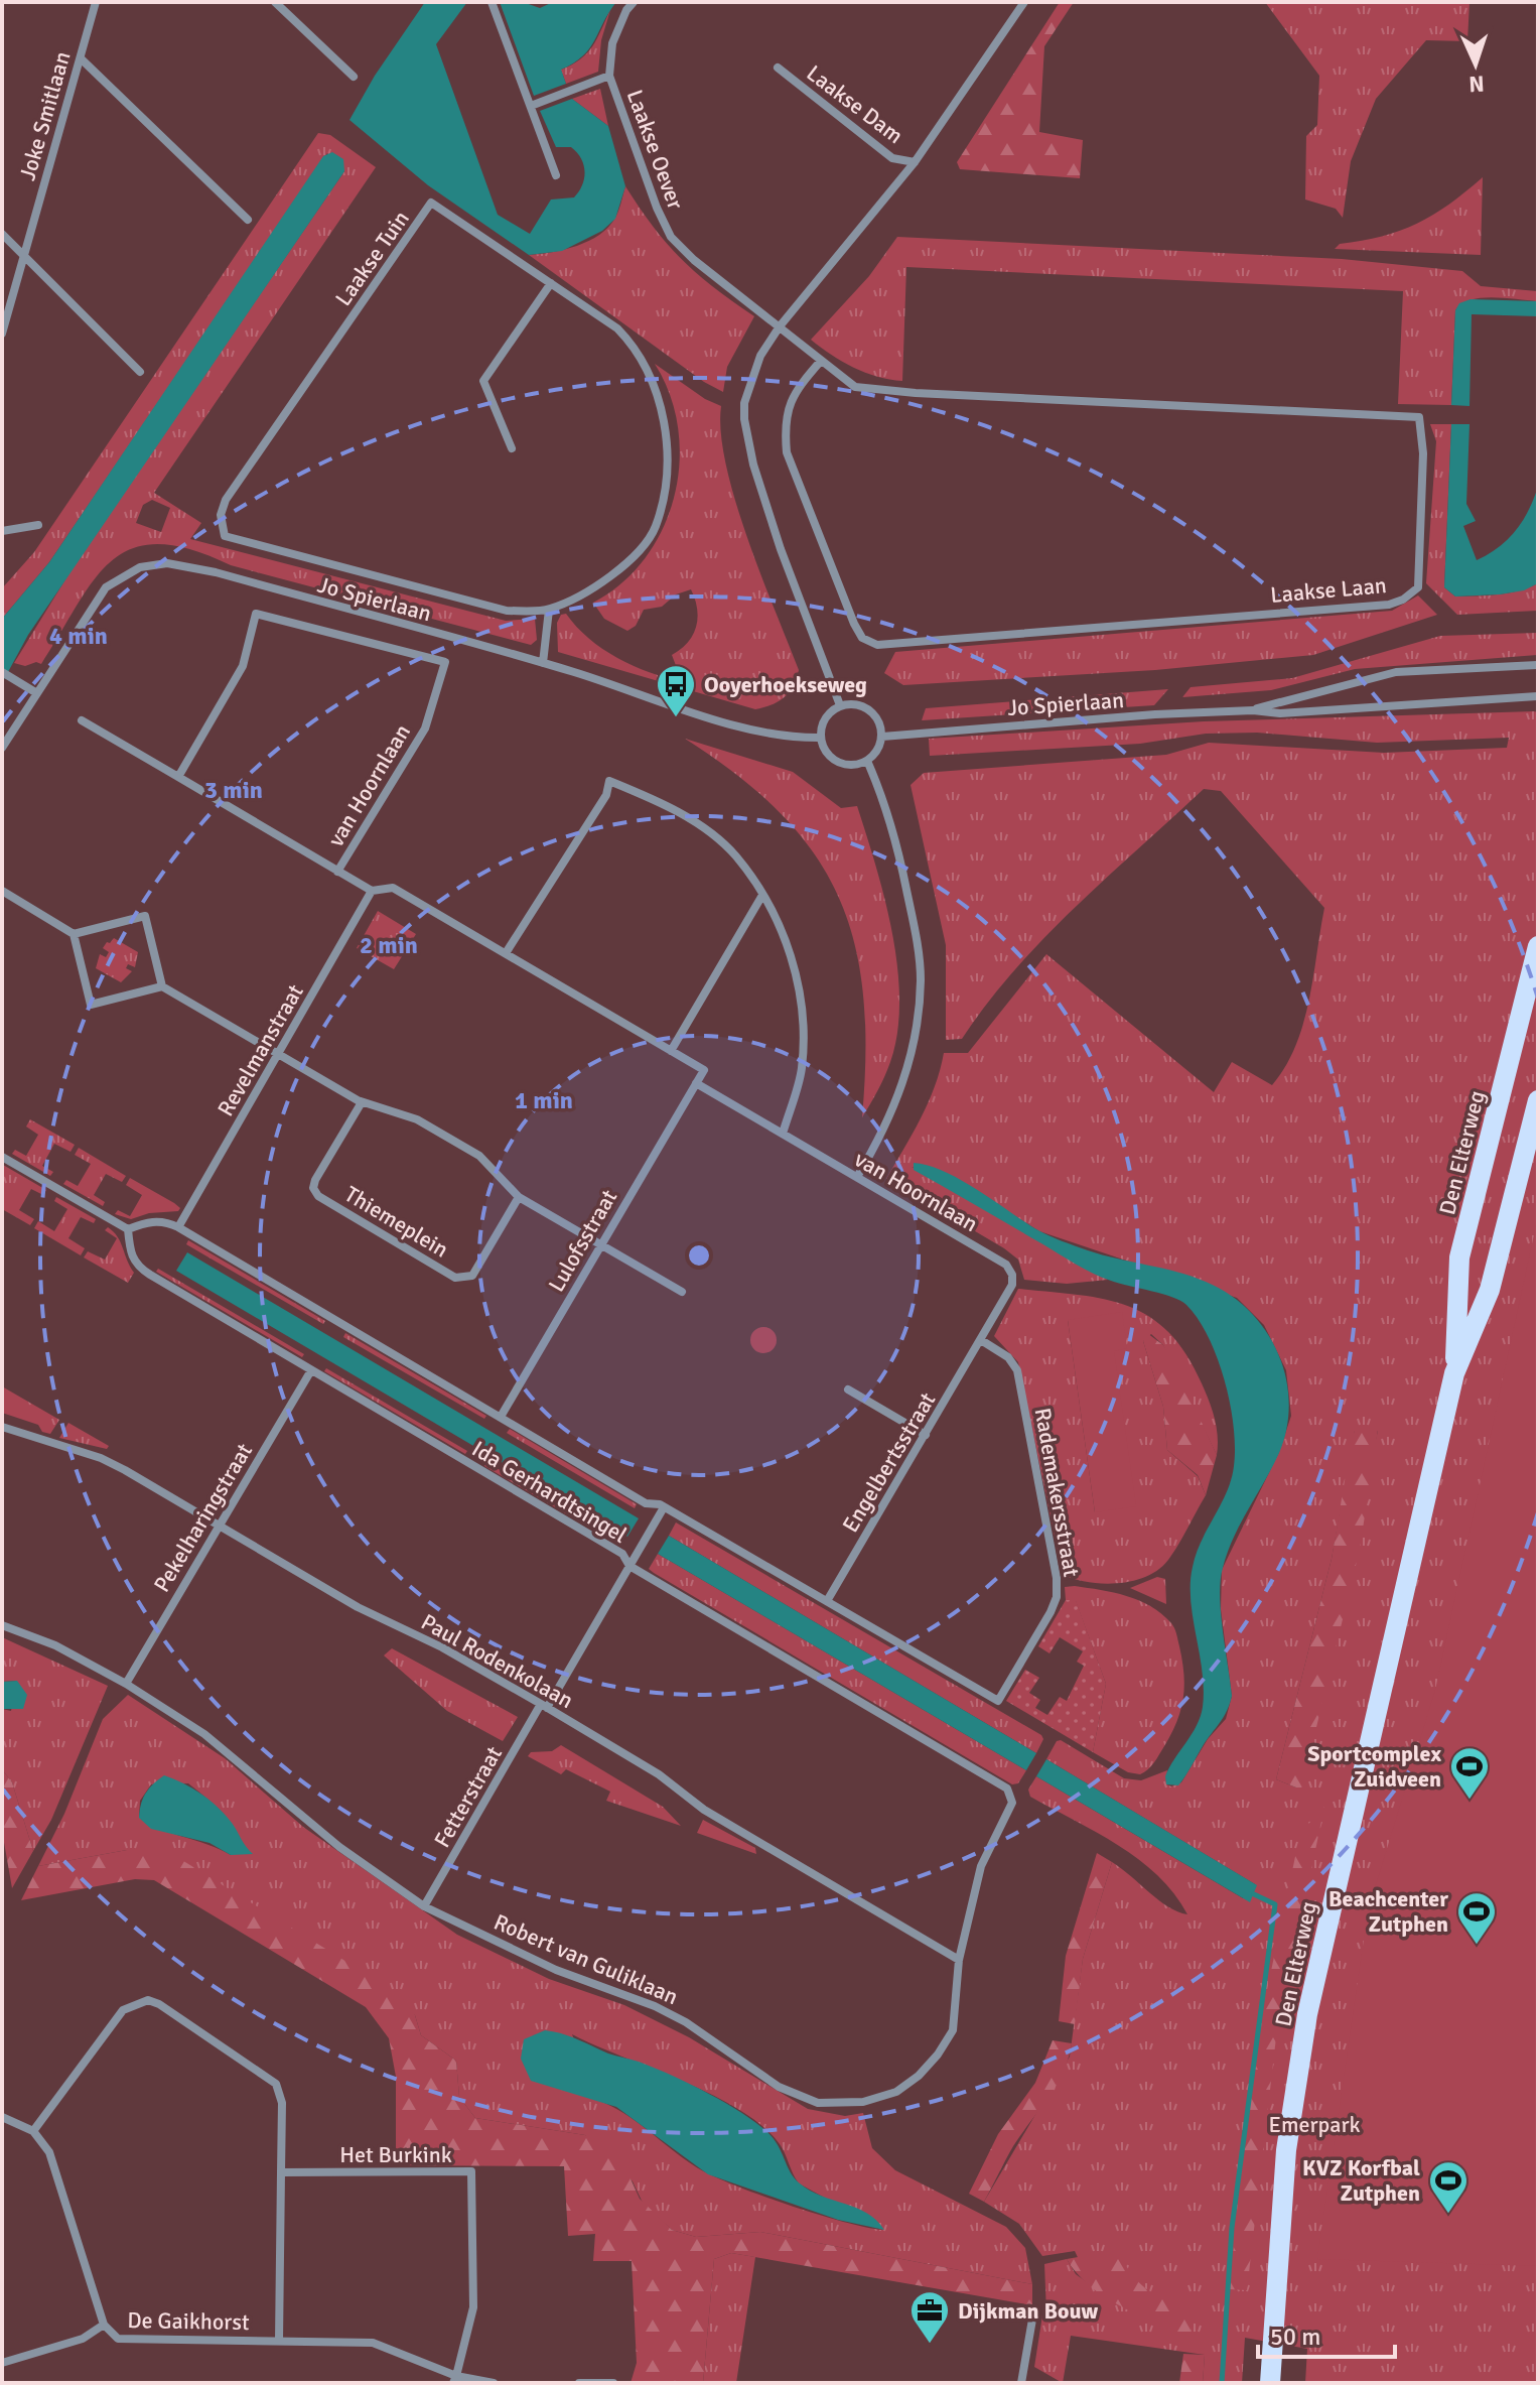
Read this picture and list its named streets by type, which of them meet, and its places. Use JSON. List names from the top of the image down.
{
  "streets": {
    "main road": ["Den Elterweg"],
    "street": [
      "Laakse Dam",
      "Joke Smitlaan",
      "Laakse Oever",
      "Laakse Tuin",
      "Laakse Laan",
      "Jo Spierlaan",
      "van Hoornlaan",
      "Revelmanstraat",
      "Thiemeplein",
      "Lulofsstraat",
      "Engelbertsstraat",
      "Ida Gerhardtsingel",
      "Rademakersstraat",
      "Pekelharingstraat",
      "Paul Rodenkolaan",
      "Fetterstraat",
      "Robert van Guliklaan",
      "Het Burkink",
      "De Gaikhorst"
    ]
  },
  "crossings": [
    ["Laakse Oever", "Laakse Laan"],
    ["van Hoornlaan", "Revelmanstraat"],
    ["van Hoornlaan", "Lulofsstraat"],
    ["van Hoornlaan", "Engelbertsstraat"],
    ["van Hoornlaan", "Rademakersstraat"],
    ["Revelmanstraat", "Ida Gerhardtsingel"],
    ["Lulofsstraat", "Ida Gerhardtsingel"],
    ["Engelbertsstraat", "Ida Gerhardtsingel"],
    ["Engelbertsstraat", "Rademakersstraat"],
    ["Ida Gerhardtsingel", "Rademakersstraat"],
    ["Ida Gerhardtsingel", "Pekelharingstraat"],
    ["Ida Gerhardtsingel", "Fetterstraat"],
    ["Ida Gerhardtsingel", "Robert van Guliklaan"],
    ["Pekelharingstraat", "Paul Rodenkolaan"],
    ["Pekelharingstraat", "Robert van Guliklaan"],
    ["Paul Rodenkolaan", "Fetterstraat"],
    ["Paul Rodenkolaan", "Robert van Guliklaan"],
    ["Fetterstraat", "Robert van Guliklaan"],
    ["Het Burkink", "De Gaikhorst"]
  ],
  "parks": ["Emerpark"],
  "places": {
    "bus stop": ["Ooyerhoekseweg"],
    "sports": ["Sportcomplex Zuidveen", "Beachcenter Zutphen", "KVZ Korfbal Zutphen"],
    "office": ["Dijkman Bouw"]
  },
  "scale_bar": "50 m",
  "north": "bottom",
  "rings": [
    "4 min",
    "3 min",
    "2 min",
    "1 min"
  ]
}
